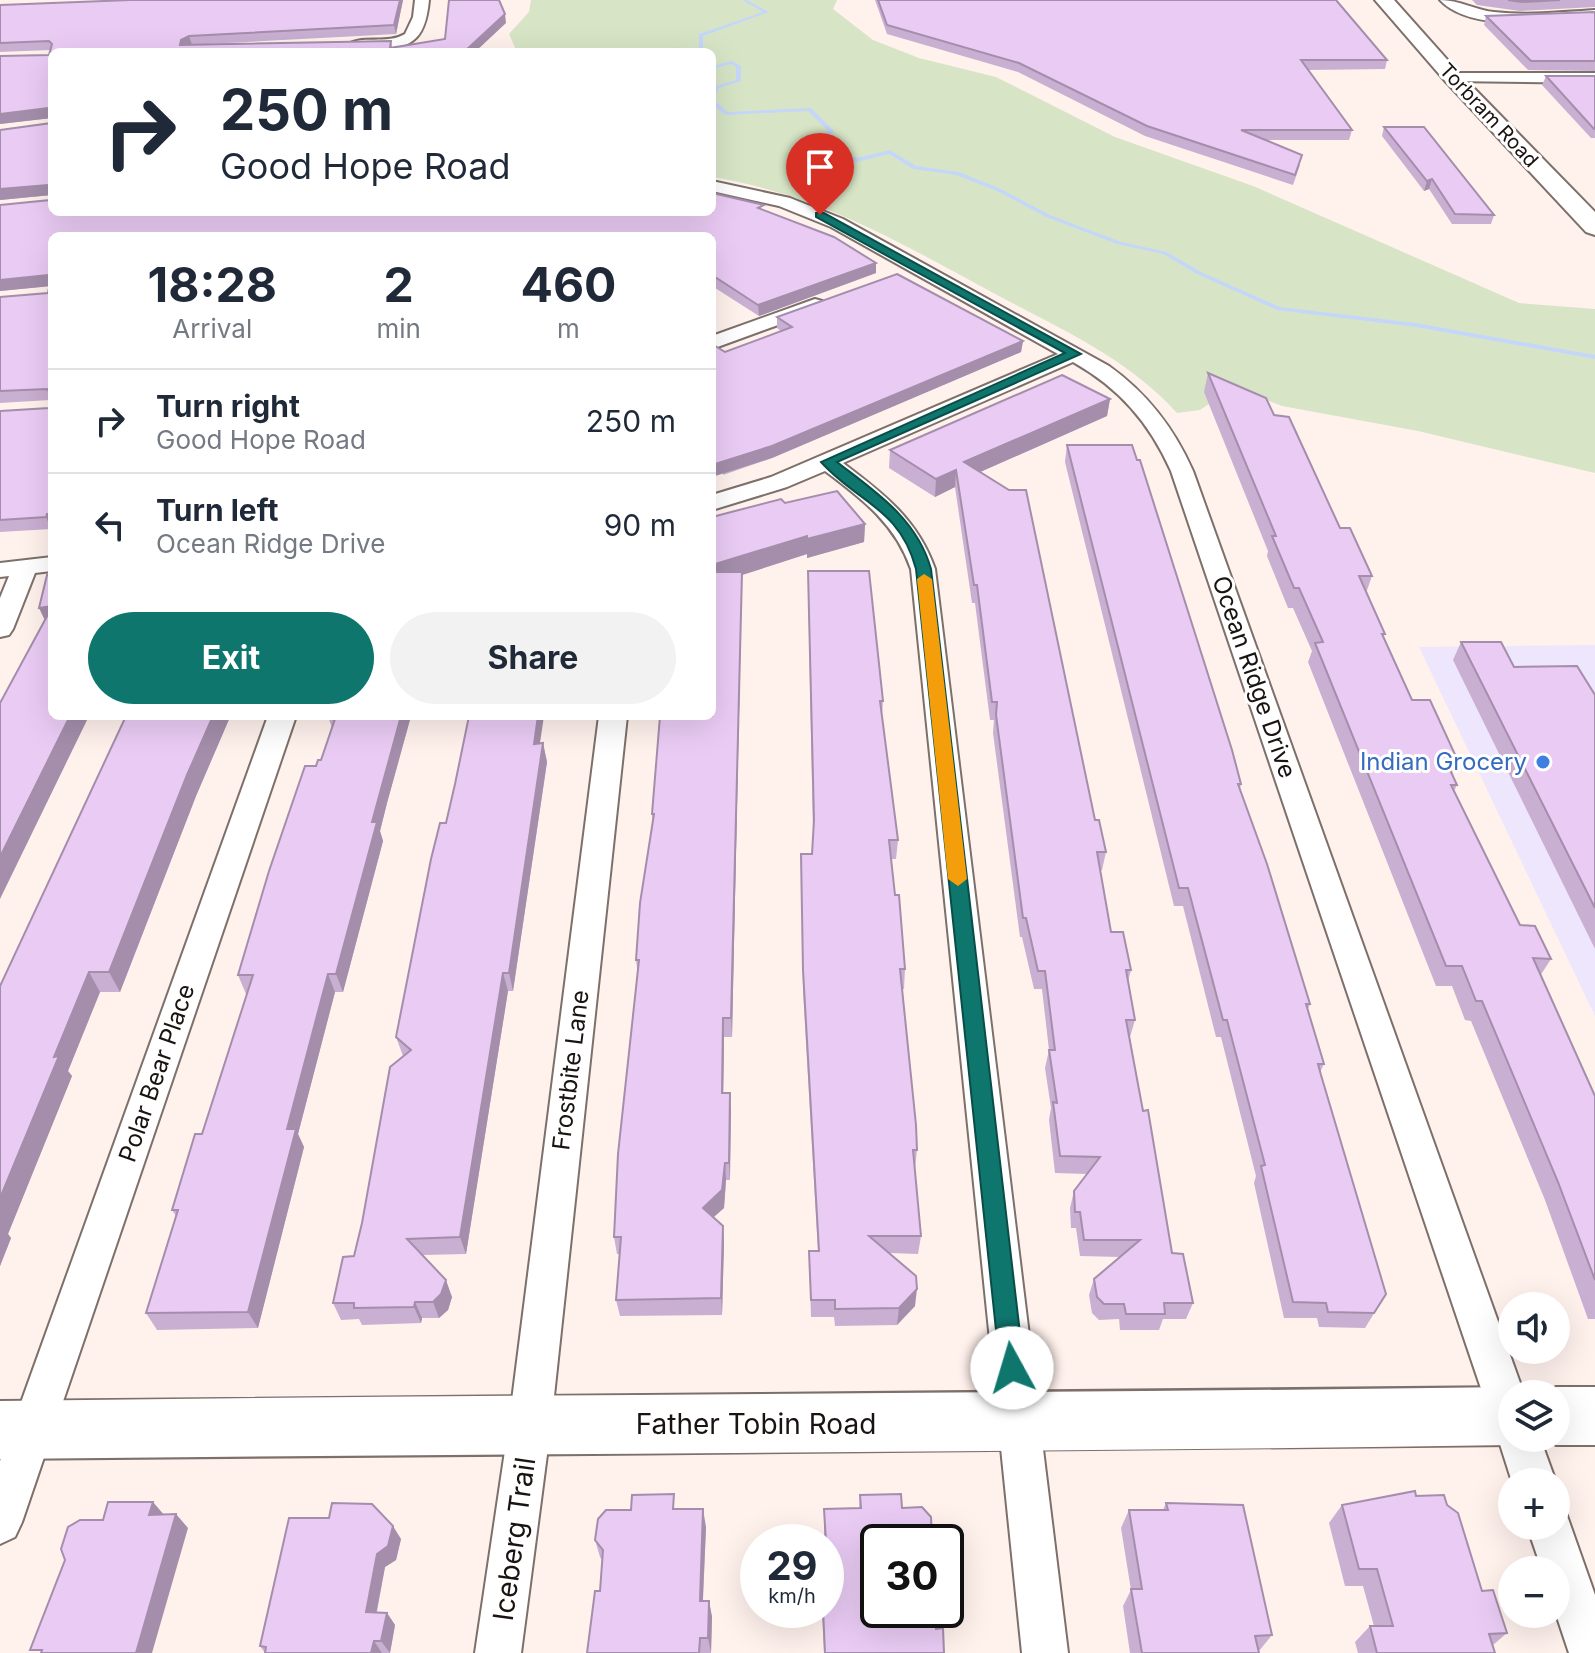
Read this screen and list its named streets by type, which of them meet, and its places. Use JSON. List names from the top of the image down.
{
  "streets": {
    "main road": ["Torbram Road", "Father Tobin Road"],
    "street": [
      "Ocean Ridge Drive",
      "Frostbite Lane",
      "Polar Bear Place",
      "Iceberg Trail"
    ]
  },
  "crossings": [
    ["Frostbite Lane", "Father Tobin Road"],
    ["Frostbite Lane", "Iceberg Trail"],
    ["Polar Bear Place", "Father Tobin Road"],
    ["Father Tobin Road", "Iceberg Trail"]
  ],
  "places": ["Indian Grocery"],
  "page": {
    "turn": ["250 m", "Good Hope Road"],
    "eta": [
      "18:28",
      "Arrival",
      "2",
      "min",
      "460",
      "m"
    ],
    "list": [
      {
        "name": "Turn right",
        "note": "Good Hope Road",
        "value": "250 m"
      },
      {
        "name": "Turn left",
        "note": "Ocean Ridge Drive",
        "value": "90 m"
      }
    ],
    "buttons": ["Exit", "Share"],
    "map_buttons": ["+", "−"],
    "speed": "29 km/h",
    "limit": "30"
  }
}
